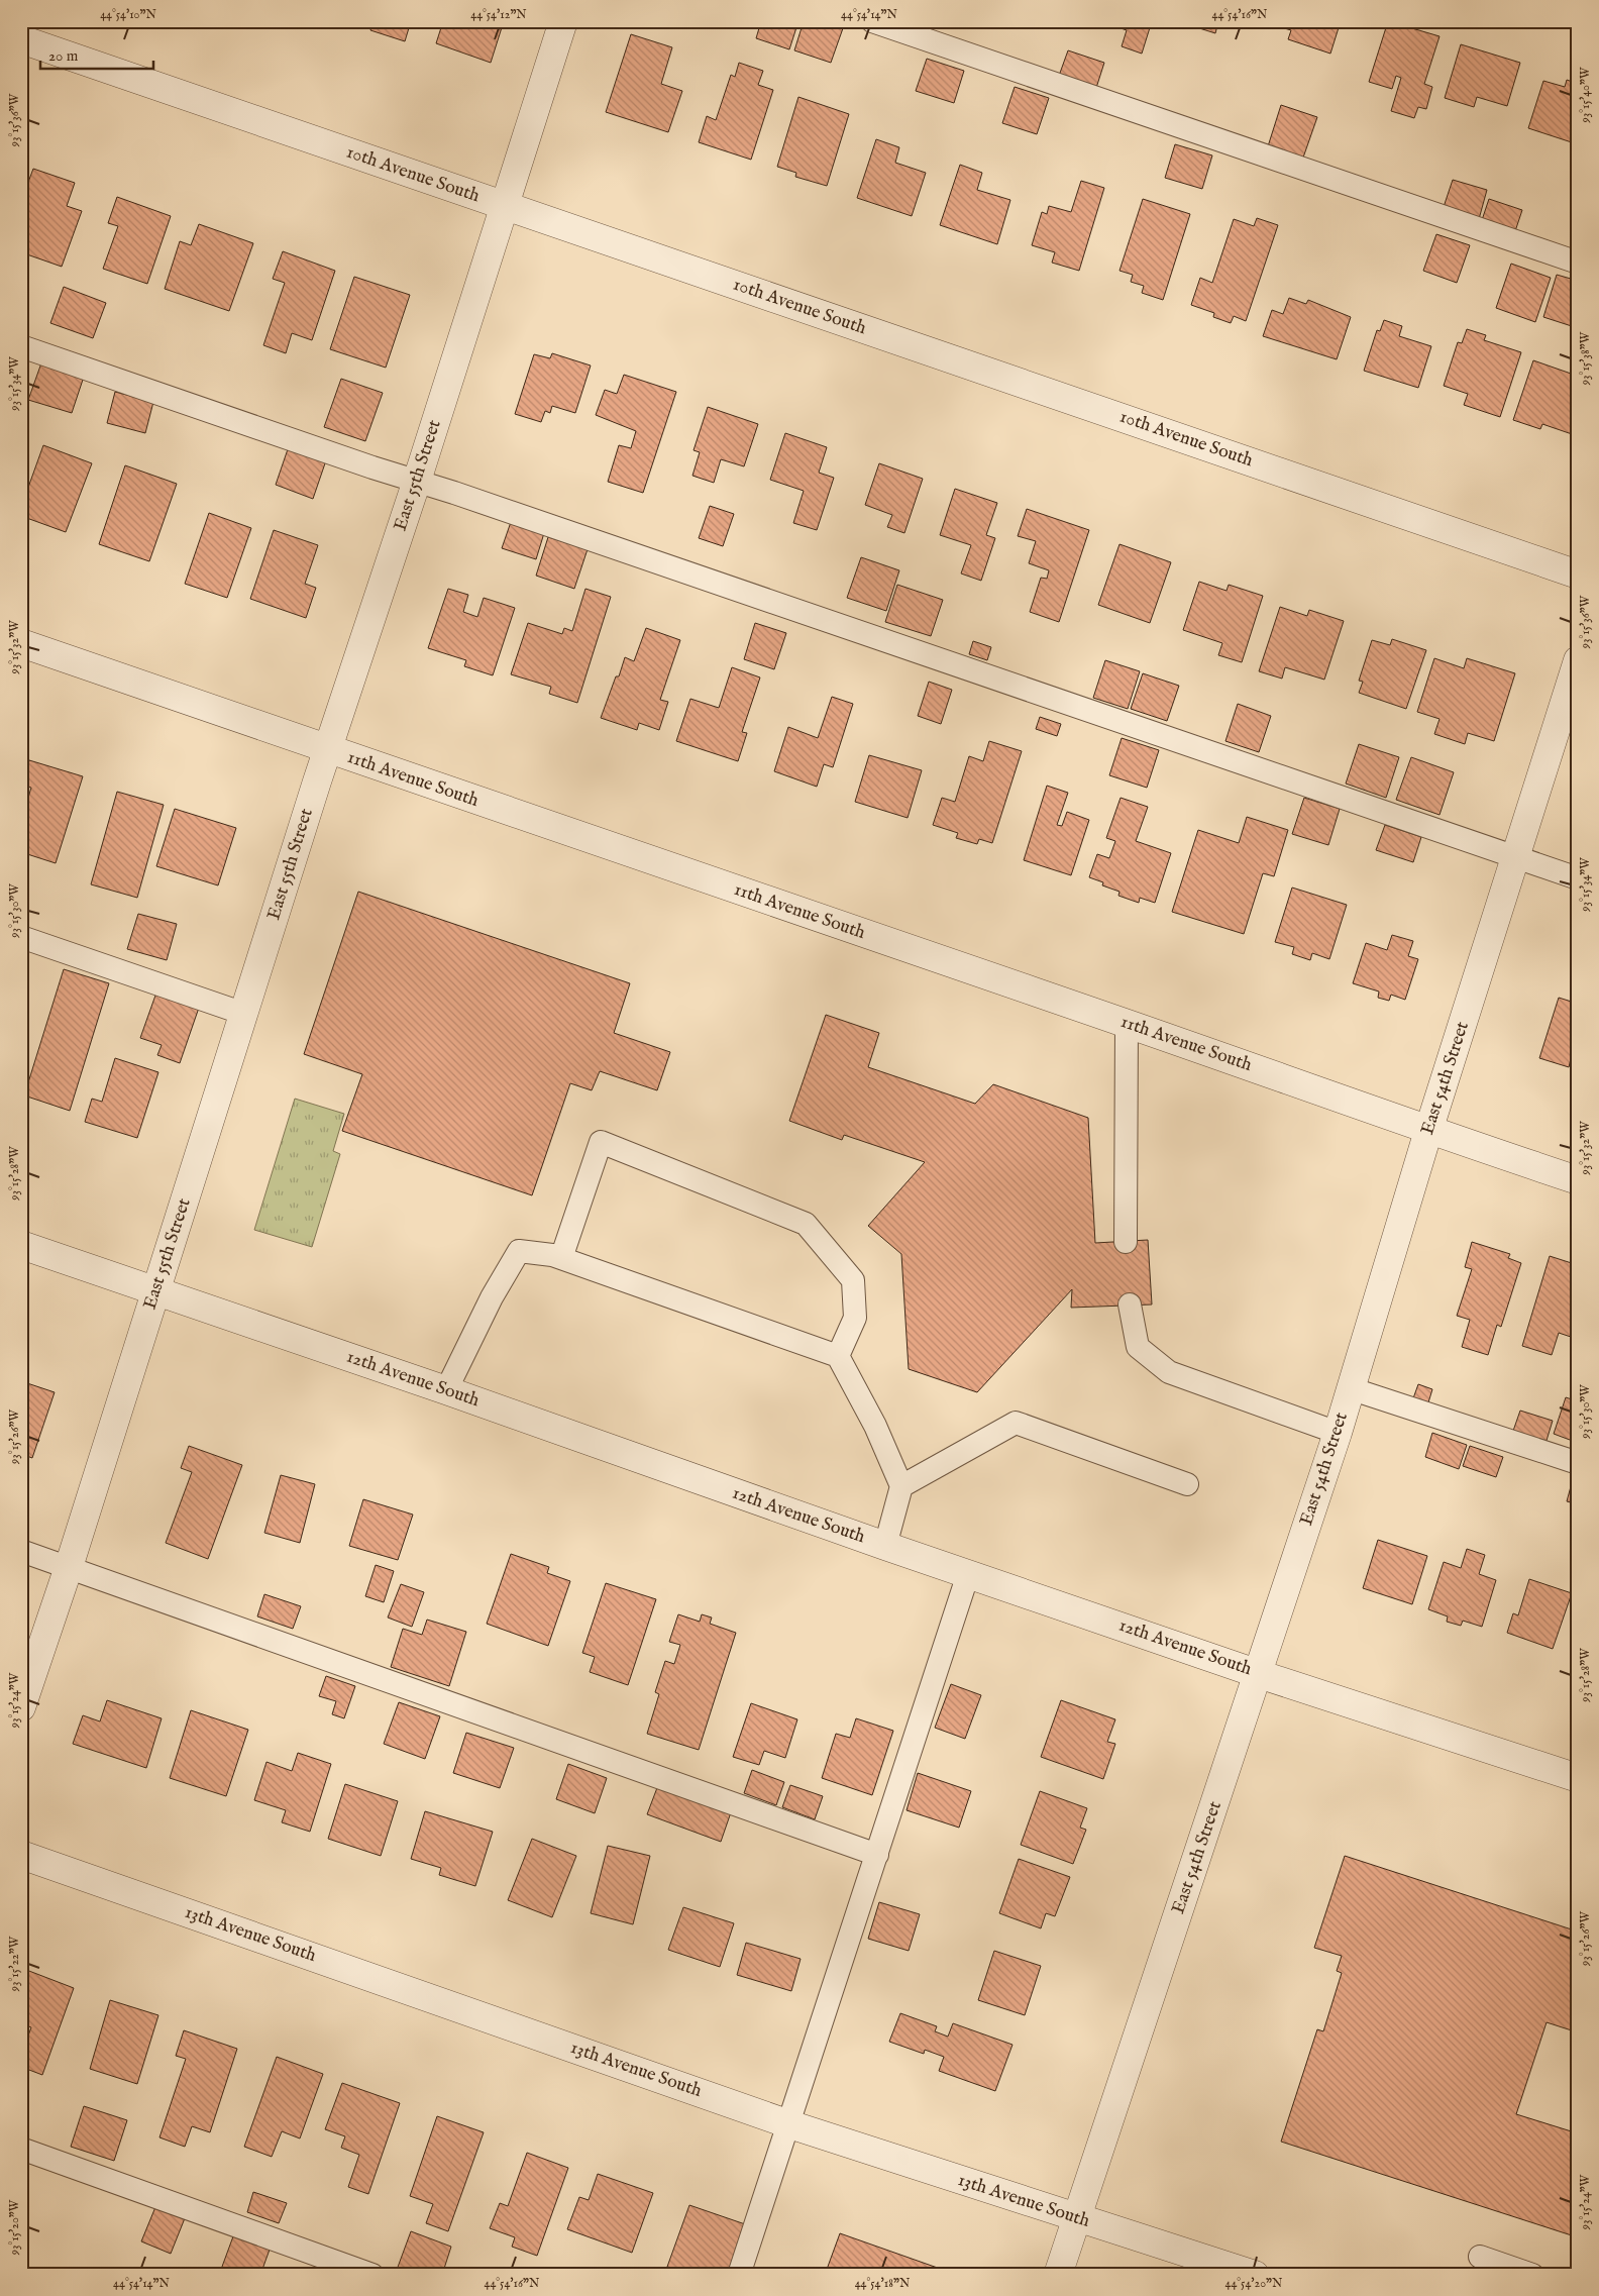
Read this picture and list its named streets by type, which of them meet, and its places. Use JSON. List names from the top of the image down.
{
  "streets": {
    "street": [
      "10th Avenue South",
      "East 55th Street",
      "11th Avenue South",
      "East 54th Street",
      "12th Avenue South",
      "13th Avenue South"
    ]
  },
  "crossings": [
    ["10th Avenue South", "East 55th Street"],
    ["East 55th Street", "11th Avenue South"],
    ["East 55th Street", "12th Avenue South"],
    ["11th Avenue South", "East 54th Street"],
    ["East 54th Street", "12th Avenue South"],
    ["East 54th Street", "13th Avenue South"]
  ],
  "scale_bar": "20 m",
  "coordinates": [
    "44°54'10\"N",
    "44°54'12\"N",
    "44°54'14\"N",
    "44°54'16\"N",
    "93°15'40\"W",
    "93°15'36\"W",
    "93°15'38\"W",
    "93°15'34\"W",
    "93°15'32\"W",
    "93°15'30\"W",
    "93°15'28\"W",
    "93°15'26\"W",
    "93°15'24\"W",
    "93°15'22\"W",
    "93°15'20\"W",
    "44°54'18\"N",
    "44°54'20\"N"
  ]
}
